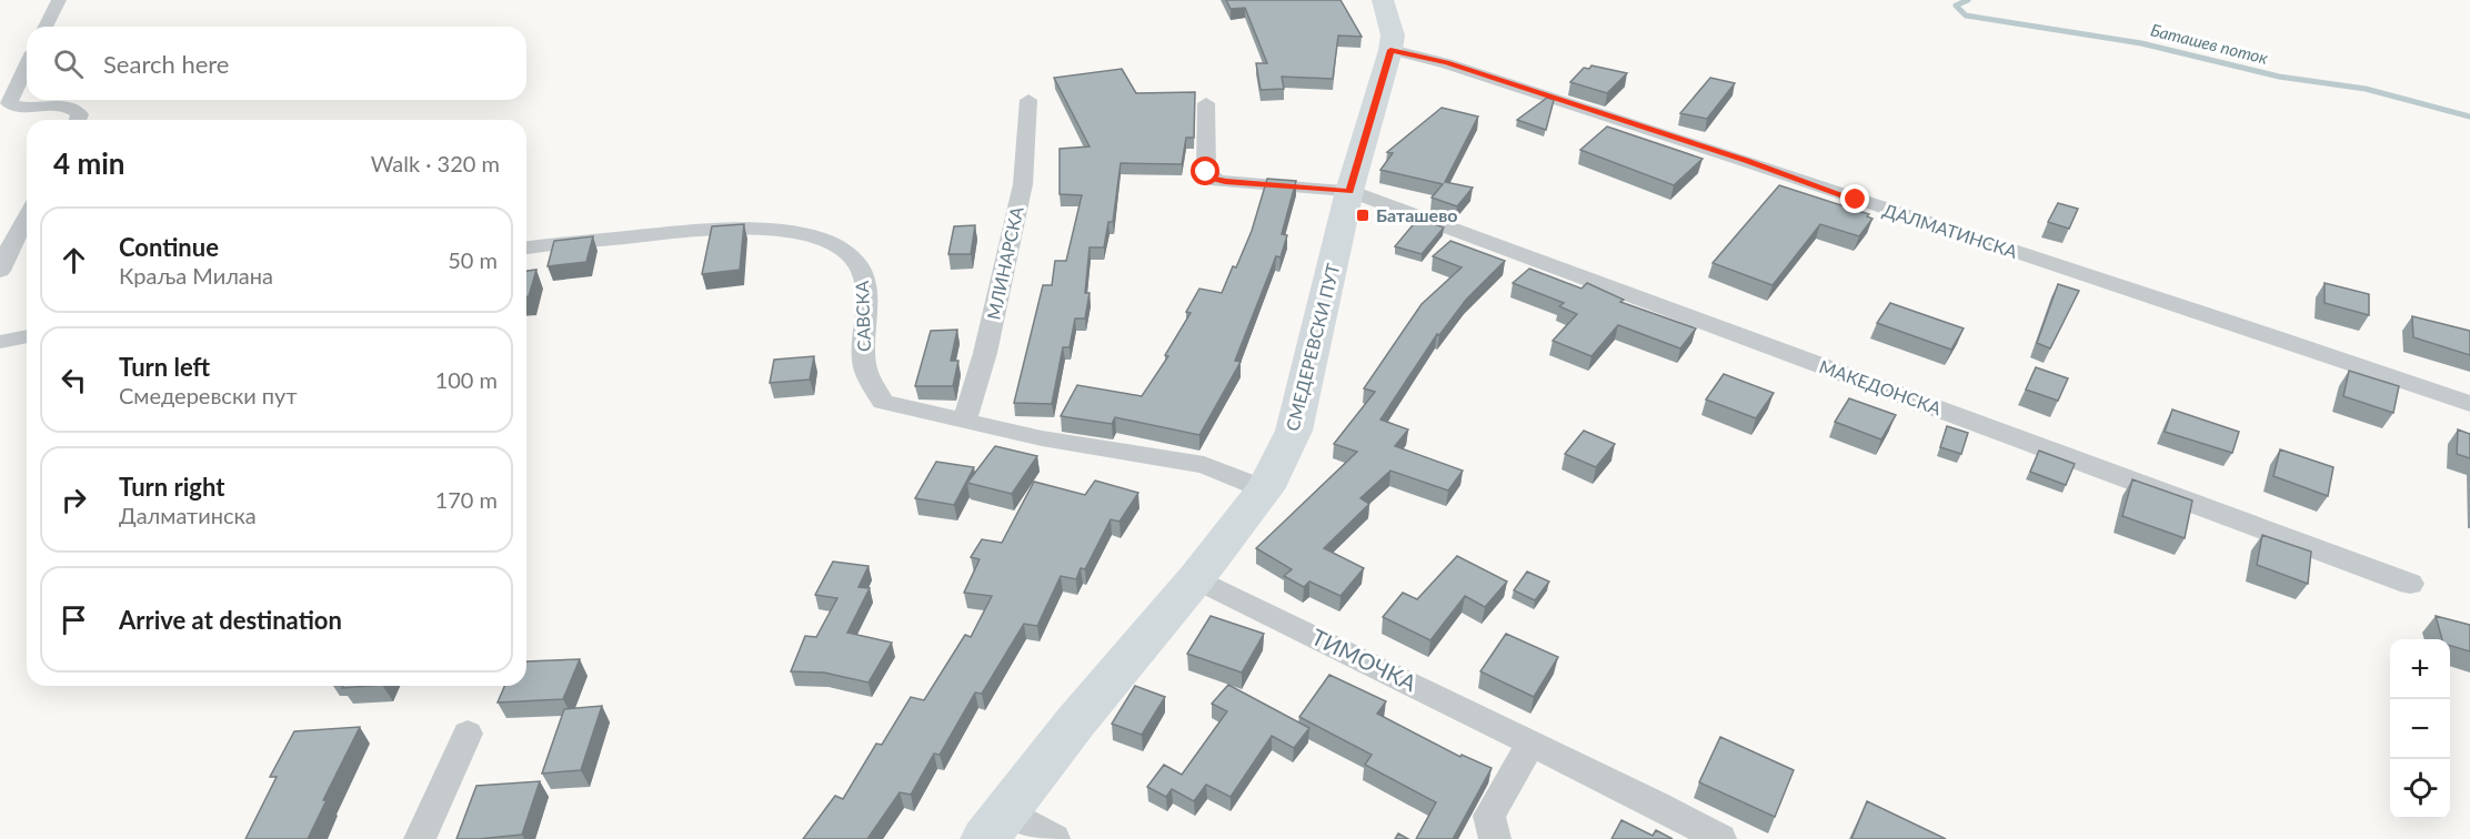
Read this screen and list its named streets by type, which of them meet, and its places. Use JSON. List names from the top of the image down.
{
  "streets": {
    "street": [
      "ДАЛМАТИНСКА",
      "МЛИНАРСКА",
      "САВСКА",
      "СМЕДЕРЕВСКИ ПУТ",
      "МАКЕДОНСКА",
      "ТИМОЧКА"
    ]
  },
  "crossings": [
    ["ДАЛМАТИНСКА", "СМЕДЕРЕВСКИ ПУТ"],
    ["МЛИНАРСКА", "САВСКА"],
    ["САВСКА", "СМЕДЕРЕВСКИ ПУТ"],
    ["СМЕДЕРЕВСКИ ПУТ", "МАКЕДОНСКА"],
    ["СМЕДЕРЕВСКИ ПУТ", "ТИМОЧКА"]
  ],
  "water": ["Баташев поток"],
  "places": {
    "transit": ["Баташево"]
  },
  "page": {
    "search": "Search here",
    "heading": ["4 min", "Walk · 320 m"],
    "list": [
      ["Continue", "Краља Милана", "50 m"],
      ["Turn left", "Смедеревски пут", "100 m"],
      ["Turn right", "Далматинска", "170 m"],
      "Arrive at destination"
    ],
    "map_buttons": ["+", "−"]
  }
}
